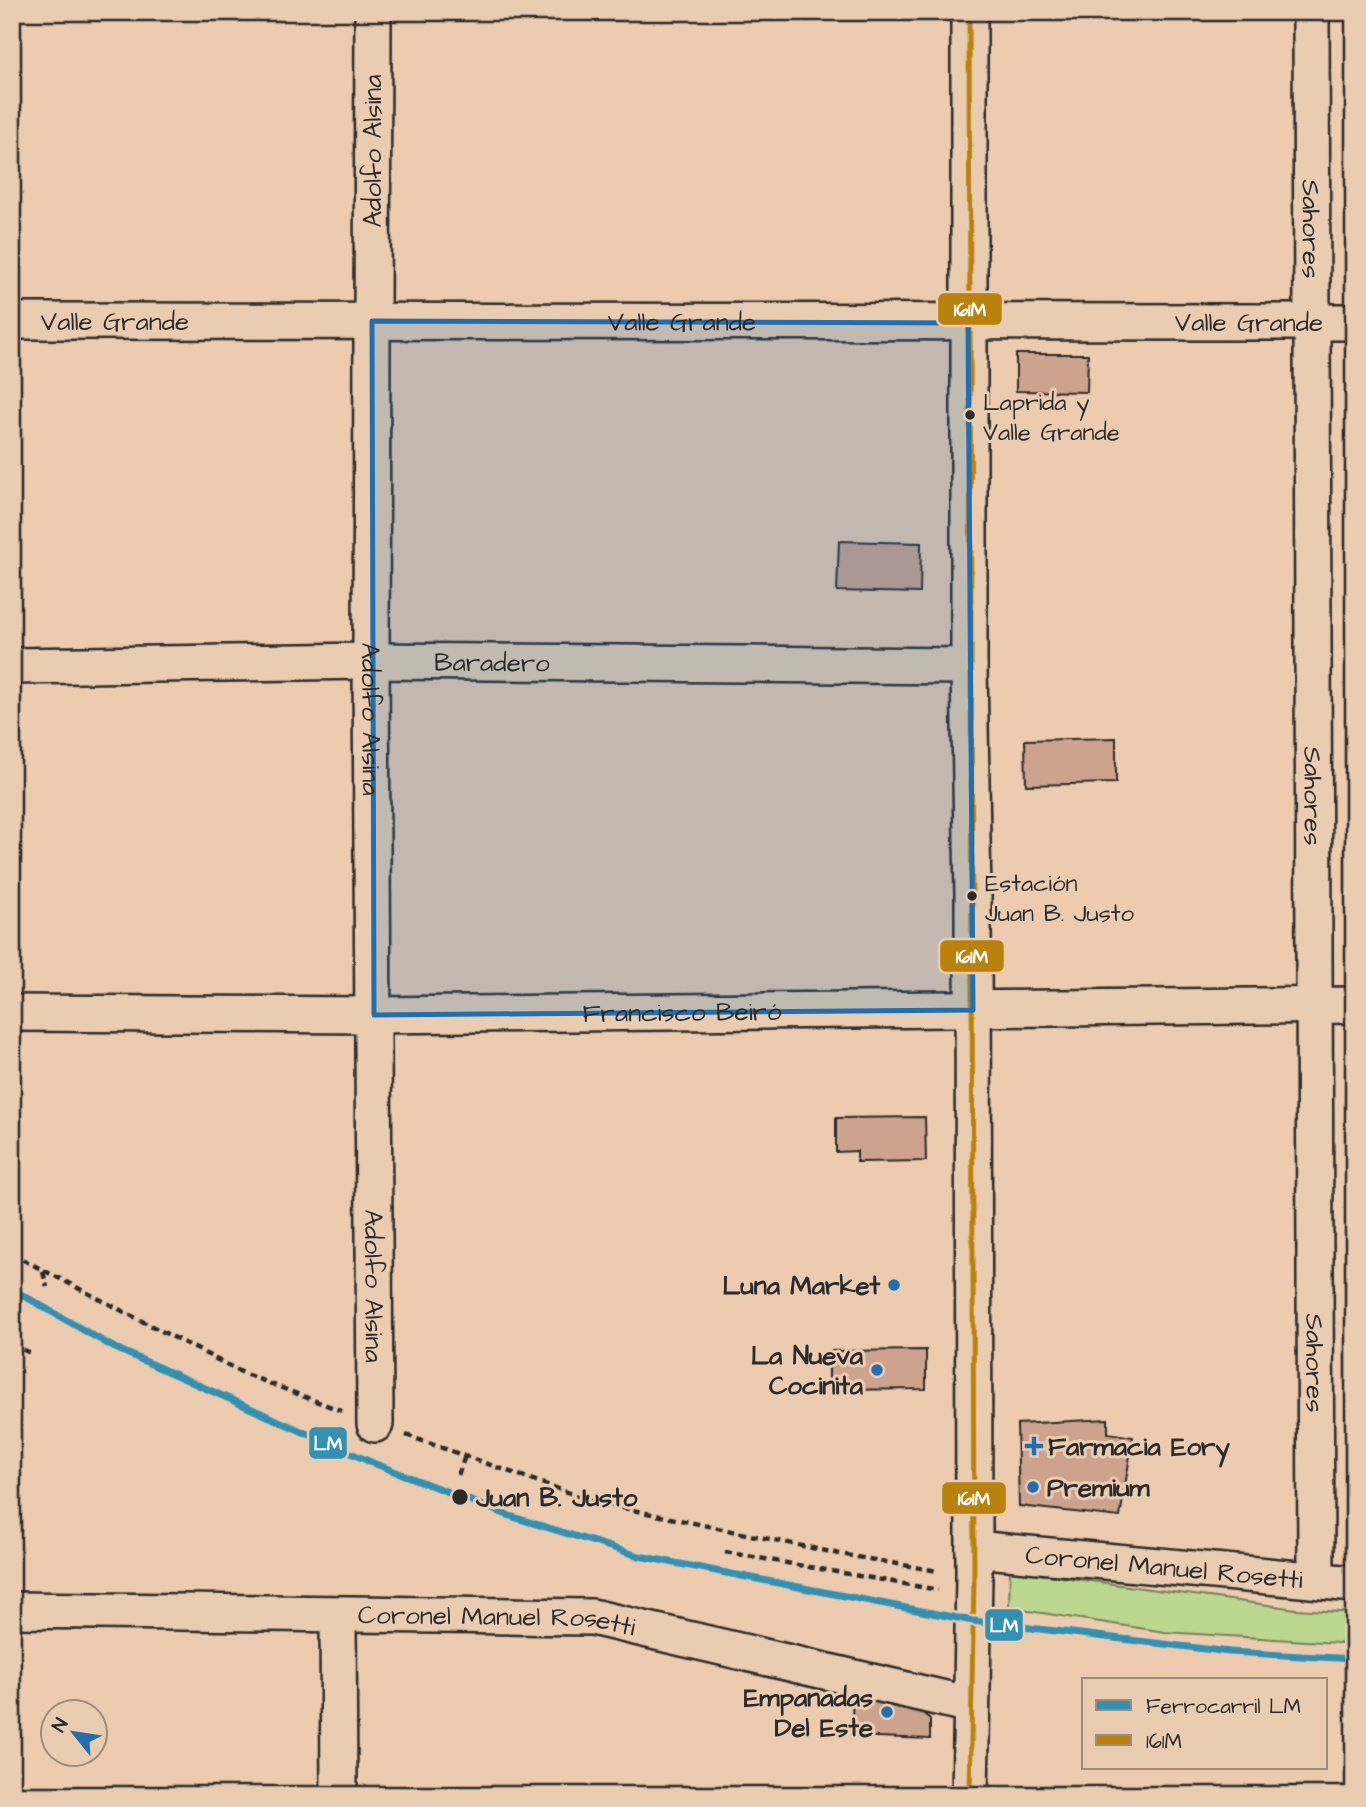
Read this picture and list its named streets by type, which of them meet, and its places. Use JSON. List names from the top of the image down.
{
  "streets": {
    "street": [
      "Adolfo Alsina",
      "Sahores",
      "Valle Grande",
      "Baradero",
      "Francisco Beiró",
      "Coronel Manuel Rosetti"
    ]
  },
  "crossings": [
    ["Adolfo Alsina", "Valle Grande"],
    ["Adolfo Alsina", "Baradero"],
    ["Adolfo Alsina", "Francisco Beiró"],
    ["Sahores", "Valle Grande"],
    ["Sahores", "Francisco Beiró"],
    ["Sahores", "Coronel Manuel Rosetti"]
  ],
  "places": {
    "other": [
      "Laprida y Valle Grande",
      "Estación Juan B. Justo",
      "Luna Market",
      "La Nueva Cocinita",
      "Premium",
      "Juan B. Justo",
      "Empanadas Del Este"
    ],
    "health": ["Farmacia Eory"]
  },
  "lines": ["transit line 161M", "rail line LM"],
  "legend": ["Ferrocarril LM", "161M"],
  "north": "top left"
}
